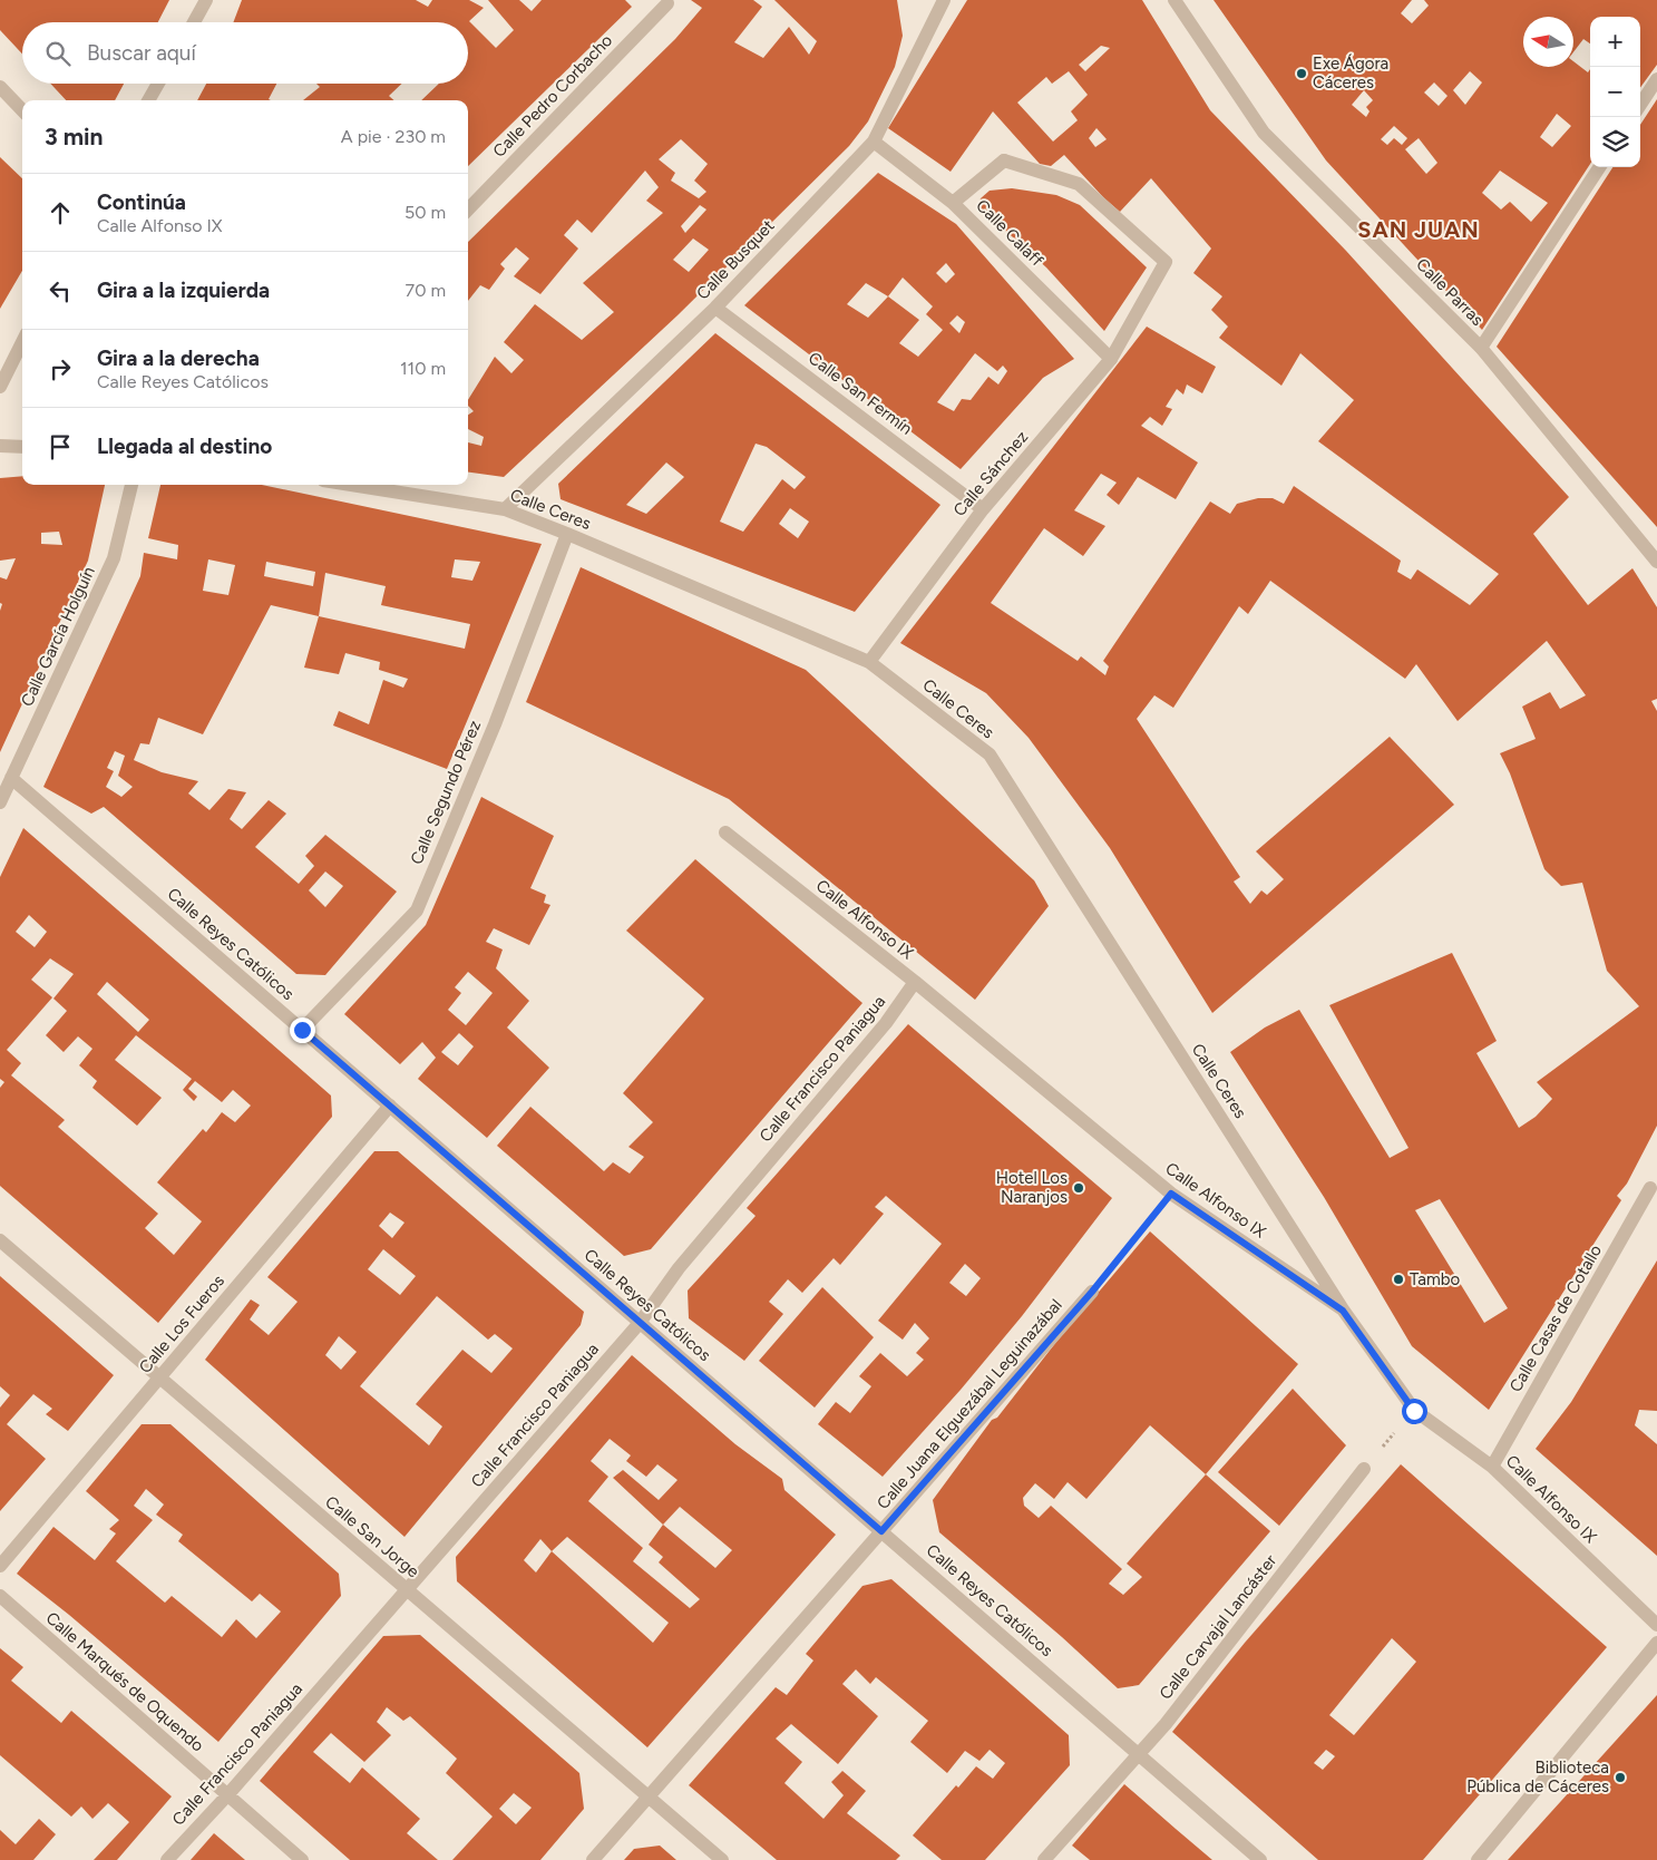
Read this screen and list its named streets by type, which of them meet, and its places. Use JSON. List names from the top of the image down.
{
  "streets": {
    "street": [
      "Calle Pedro Corbacho",
      "Calle Calaff",
      "Calle Busquet",
      "Calle Parras",
      "Calle San Fermín",
      "Calle Sánchez",
      "Calle Ceres",
      "Calle García Holguín",
      "Calle Segundo Pérez",
      "Calle Alfonso IX",
      "Calle Reyes Católicos",
      "Calle Francisco Paniagua",
      "Calle Casas de Cotallo",
      "Calle Los Fueros",
      "Calle Juana Elguezábal Leguinazábal",
      "Calle San Jorge",
      "Calle Carvajal Lancáster",
      "Calle Marqués de Oquendo"
    ]
  },
  "crossings": [
    ["Calle Calaff", "Calle Busquet"],
    ["Calle Calaff", "Calle Sánchez"],
    ["Calle Busquet", "Calle San Fermín"],
    ["Calle Busquet", "Calle Ceres"],
    ["Calle San Fermín", "Calle Sánchez"],
    ["Calle Sánchez", "Calle Ceres"],
    ["Calle Ceres", "Calle Segundo Pérez"],
    ["Calle Ceres", "Calle Alfonso IX"],
    ["Calle García Holguín", "Calle Reyes Católicos"],
    ["Calle Segundo Pérez", "Calle Reyes Católicos"],
    ["Calle Alfonso IX", "Calle Francisco Paniagua"],
    ["Calle Alfonso IX", "Calle Casas de Cotallo"],
    ["Calle Reyes Católicos", "Calle Francisco Paniagua"],
    ["Calle Reyes Católicos", "Calle Los Fueros"],
    ["Calle Reyes Católicos", "Calle Juana Elguezábal Leguinazábal"],
    ["Calle Reyes Católicos", "Calle Carvajal Lancáster"],
    ["Calle Francisco Paniagua", "Calle San Jorge"],
    ["Calle Francisco Paniagua", "Calle Marqués de Oquendo"],
    ["Calle Los Fueros", "Calle San Jorge"],
    ["Calle Juana Elguezábal Leguinazábal", "Calle San Jorge"]
  ],
  "districts": ["SAN JUAN"],
  "places": [
    "Exe Ágora Cáceres",
    "Hotel Los Naranjos",
    "Tambo",
    "Biblioteca Pública de Cáceres"
  ],
  "north": "left",
  "page": {
    "map_buttons": ["+", "−"],
    "search": "Buscar aquí",
    "heading": ["3 min", "A pie · 230 m"],
    "list": [
      ["Continúa", "Calle Alfonso IX", "50 m"],
      ["Gira a la izquierda", "70 m"],
      ["Gira a la derecha", "Calle Reyes Católicos", "110 m"],
      "Llegada al destino"
    ]
  }
}
